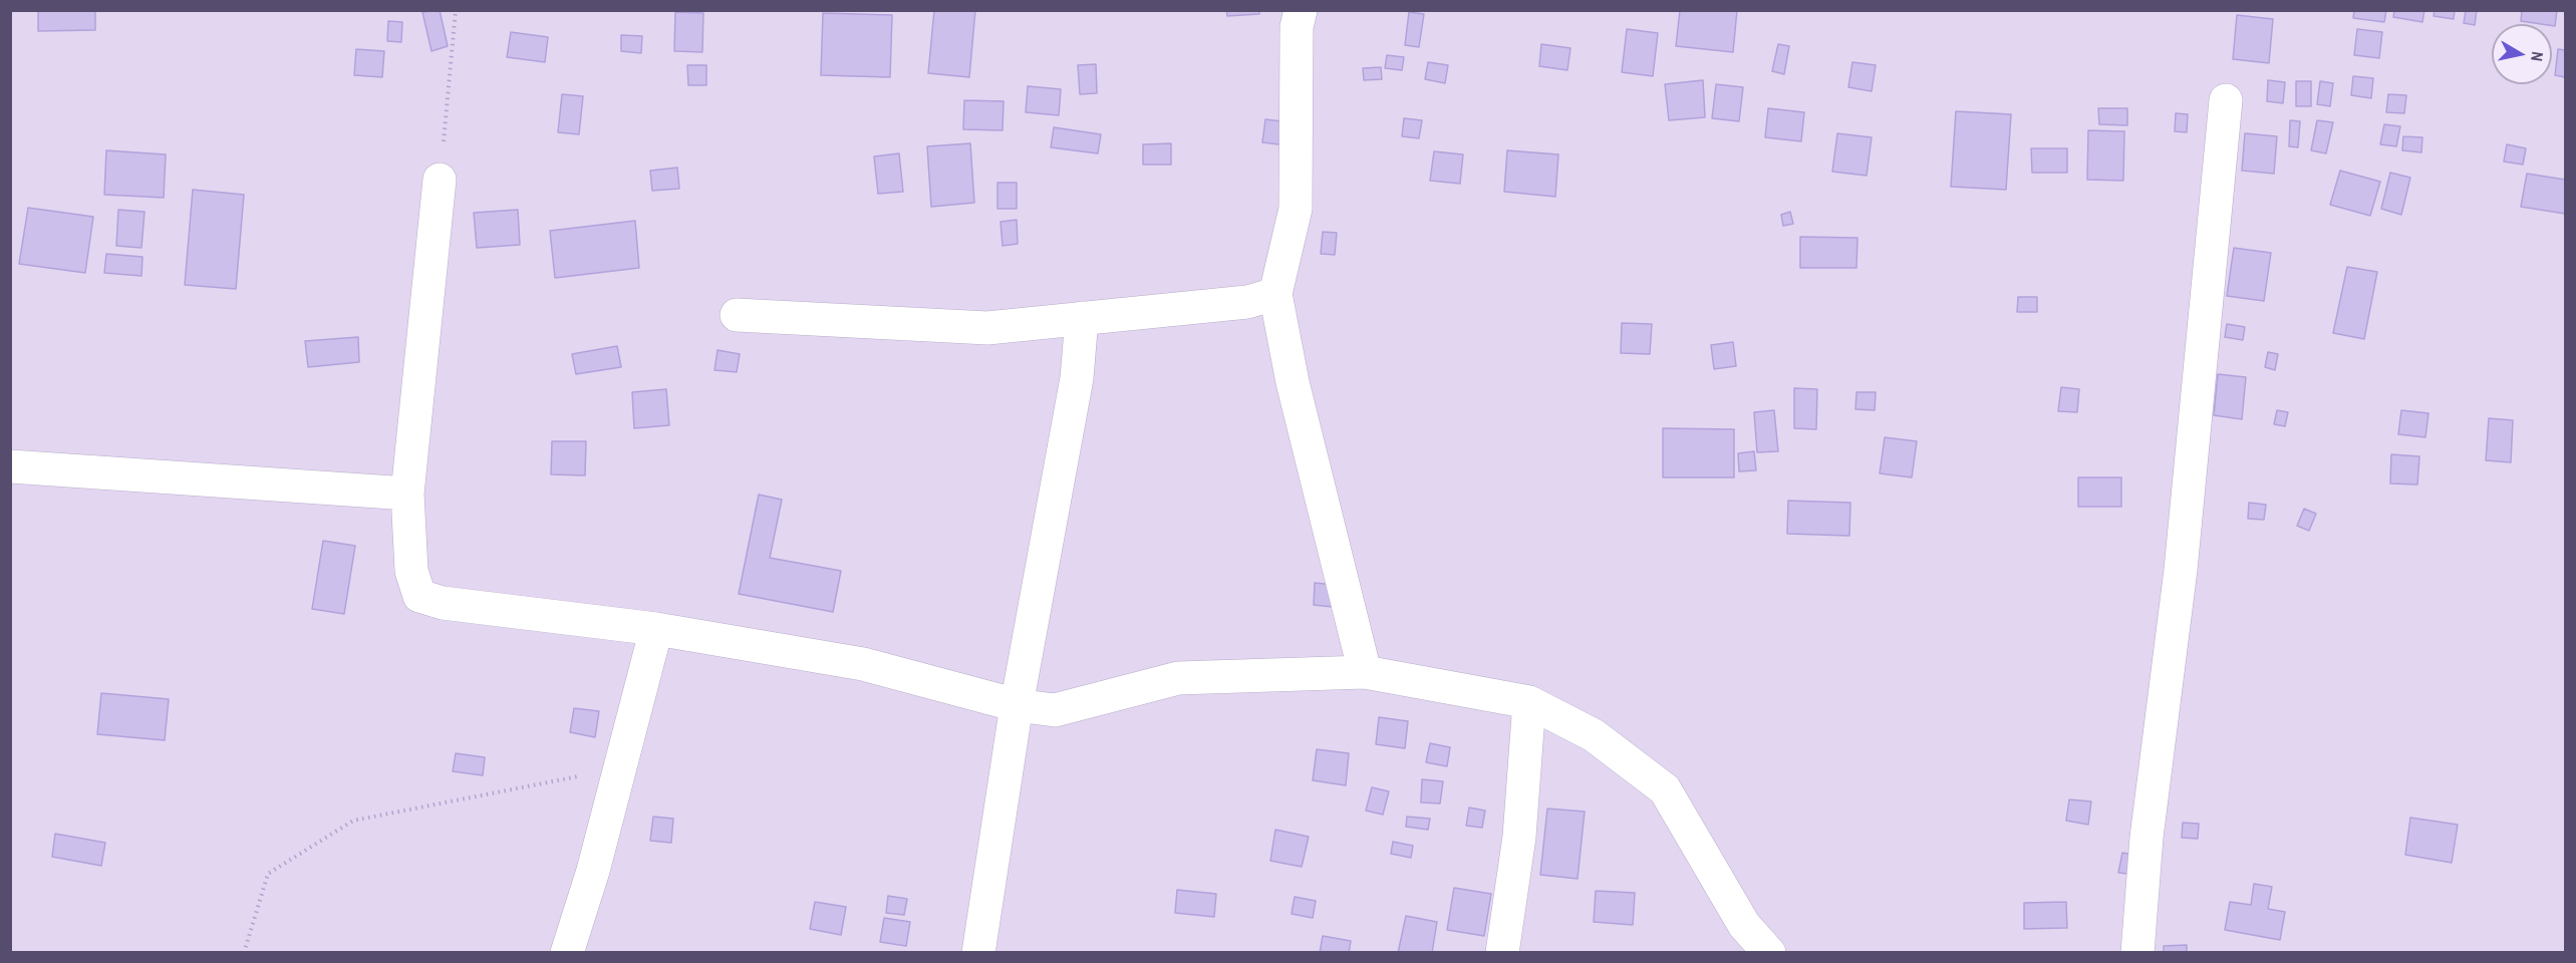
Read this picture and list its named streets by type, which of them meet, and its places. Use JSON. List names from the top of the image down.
{
  "north": "right"
}
